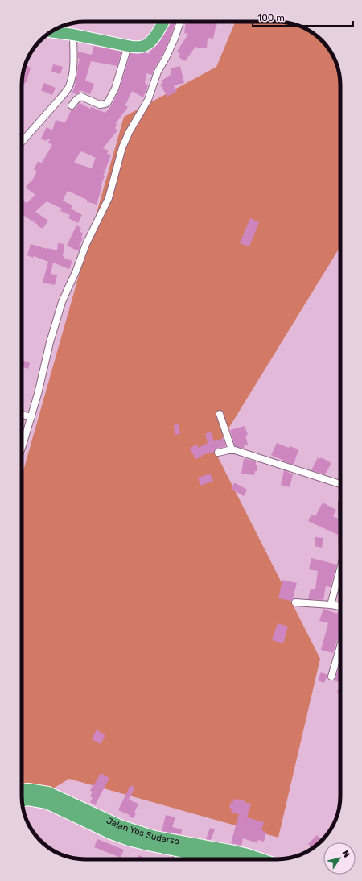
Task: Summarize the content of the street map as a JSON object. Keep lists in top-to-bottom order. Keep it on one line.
{"streets":{"highway":["Jalan Yos Sudarso"]},"scale_bar":"100 m","north":"top right"}
